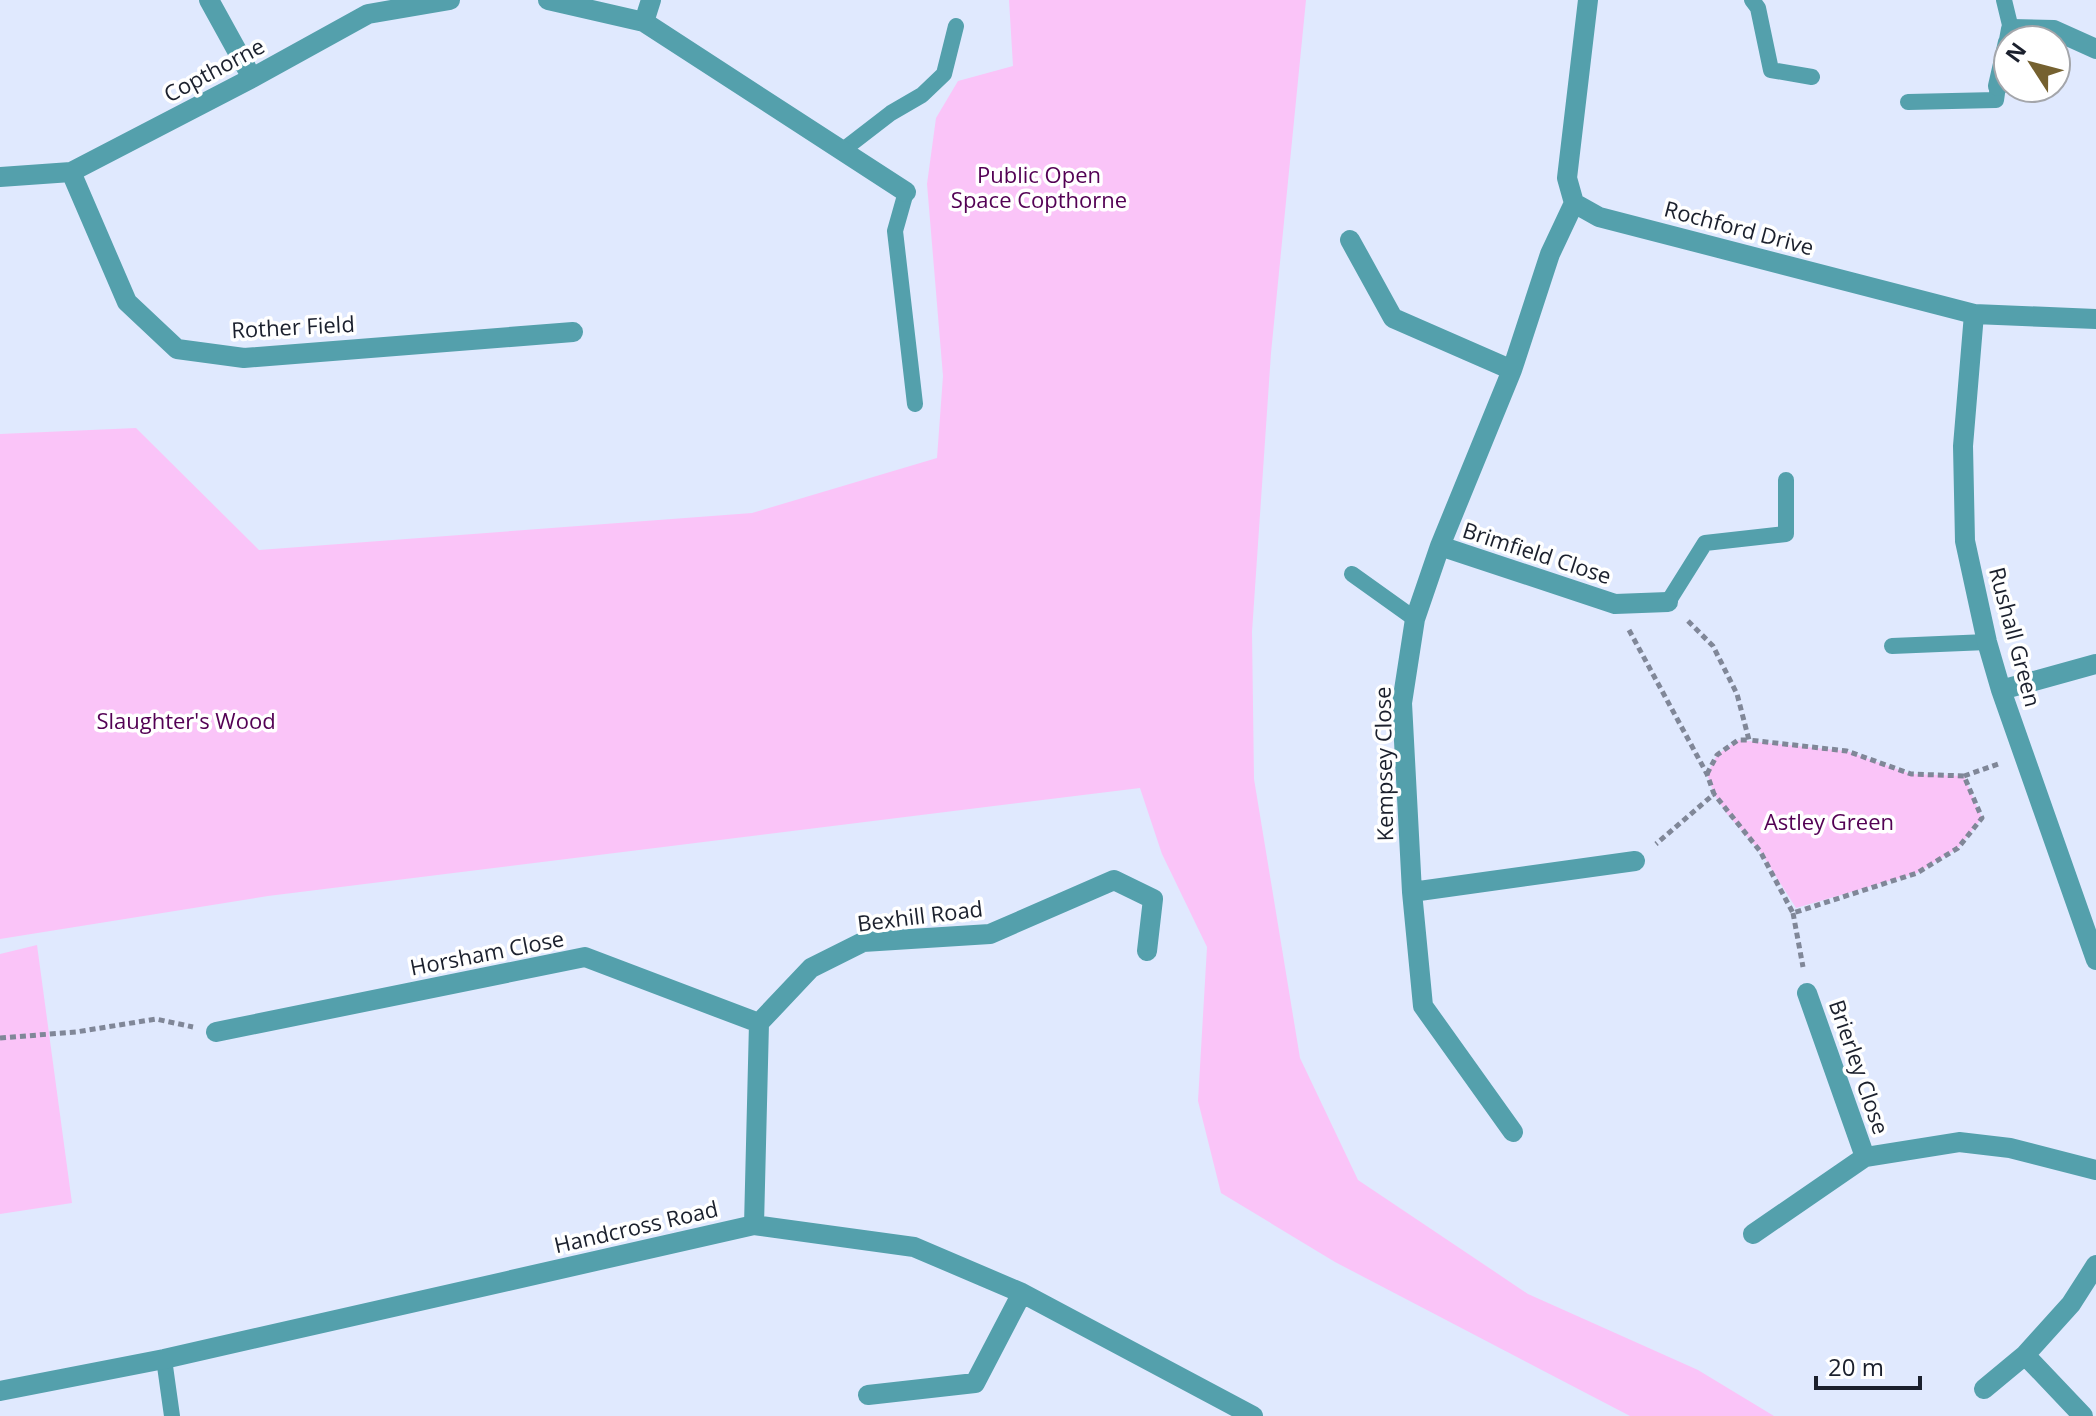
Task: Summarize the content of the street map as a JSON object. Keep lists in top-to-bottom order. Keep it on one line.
{"streets":{"street":["Copthorne","Rochford Drive","Rother Field","Brimfield Close","Rushall Green","Kempsey Close","Bexhill Road","Horsham Close","Brierley Close","Handcross Road"]},"crossings":[["Copthorne","Rother Field"],["Rochford Drive","Rushall Green"],["Rochford Drive","Kempsey Close"],["Brimfield Close","Kempsey Close"],["Bexhill Road","Horsham Close"]],"parks":["Public Open Space Copthorne","Slaughter's Wood","Astley Green"],"scale_bar":"20 m","north":"top left"}
